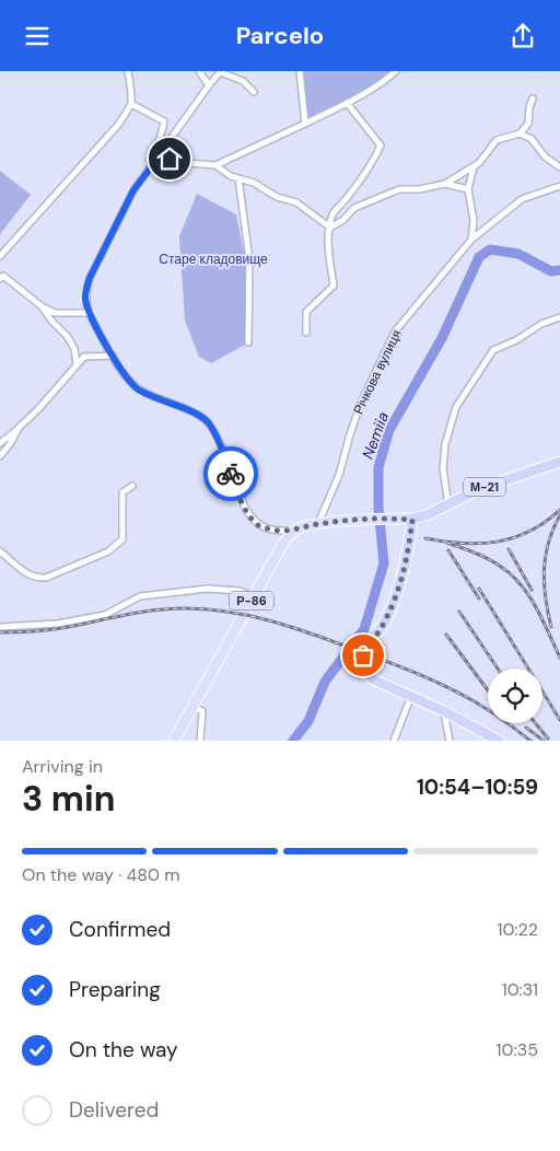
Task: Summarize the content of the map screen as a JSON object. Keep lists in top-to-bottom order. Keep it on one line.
{"streets":{"highway":["М-21"],"main road":["Р-86"],"street":["Річкова вулиця"]},"water":["Nemiia"],"parks":["Старе кладовище"],"page":{"header":"Parcelo","heading":["3 min","Arriving in","10:54–10:59"],"bar":"On the way · 480 m","list":[["Confirmed","10:22"],["Preparing","10:31"],["On the way","10:35"],"Delivered"]}}
